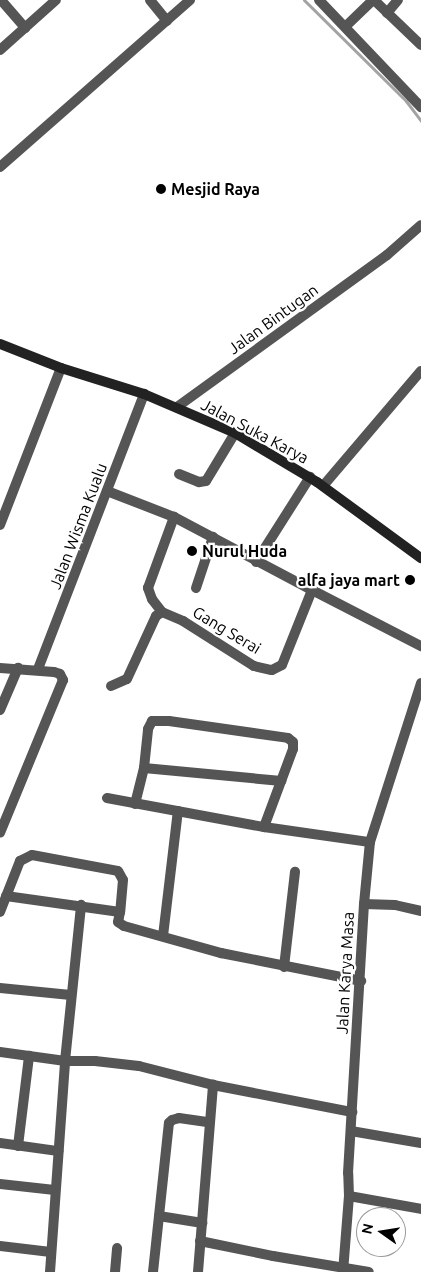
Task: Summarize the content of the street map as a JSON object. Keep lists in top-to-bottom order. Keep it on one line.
{"streets":{"main road":["Jalan Suka Karya"],"street":["Jalan Bintugan","Jalan Wisma Kualu","Gang Serai","Jalan Karya Masa"]},"crossings":[["Jalan Bintugan","Jalan Suka Karya"],["Jalan Suka Karya","Jalan Wisma Kualu"]],"places":["Mesjid Raya","Nurul Huda","alfa jaya mart"],"north":"left"}
